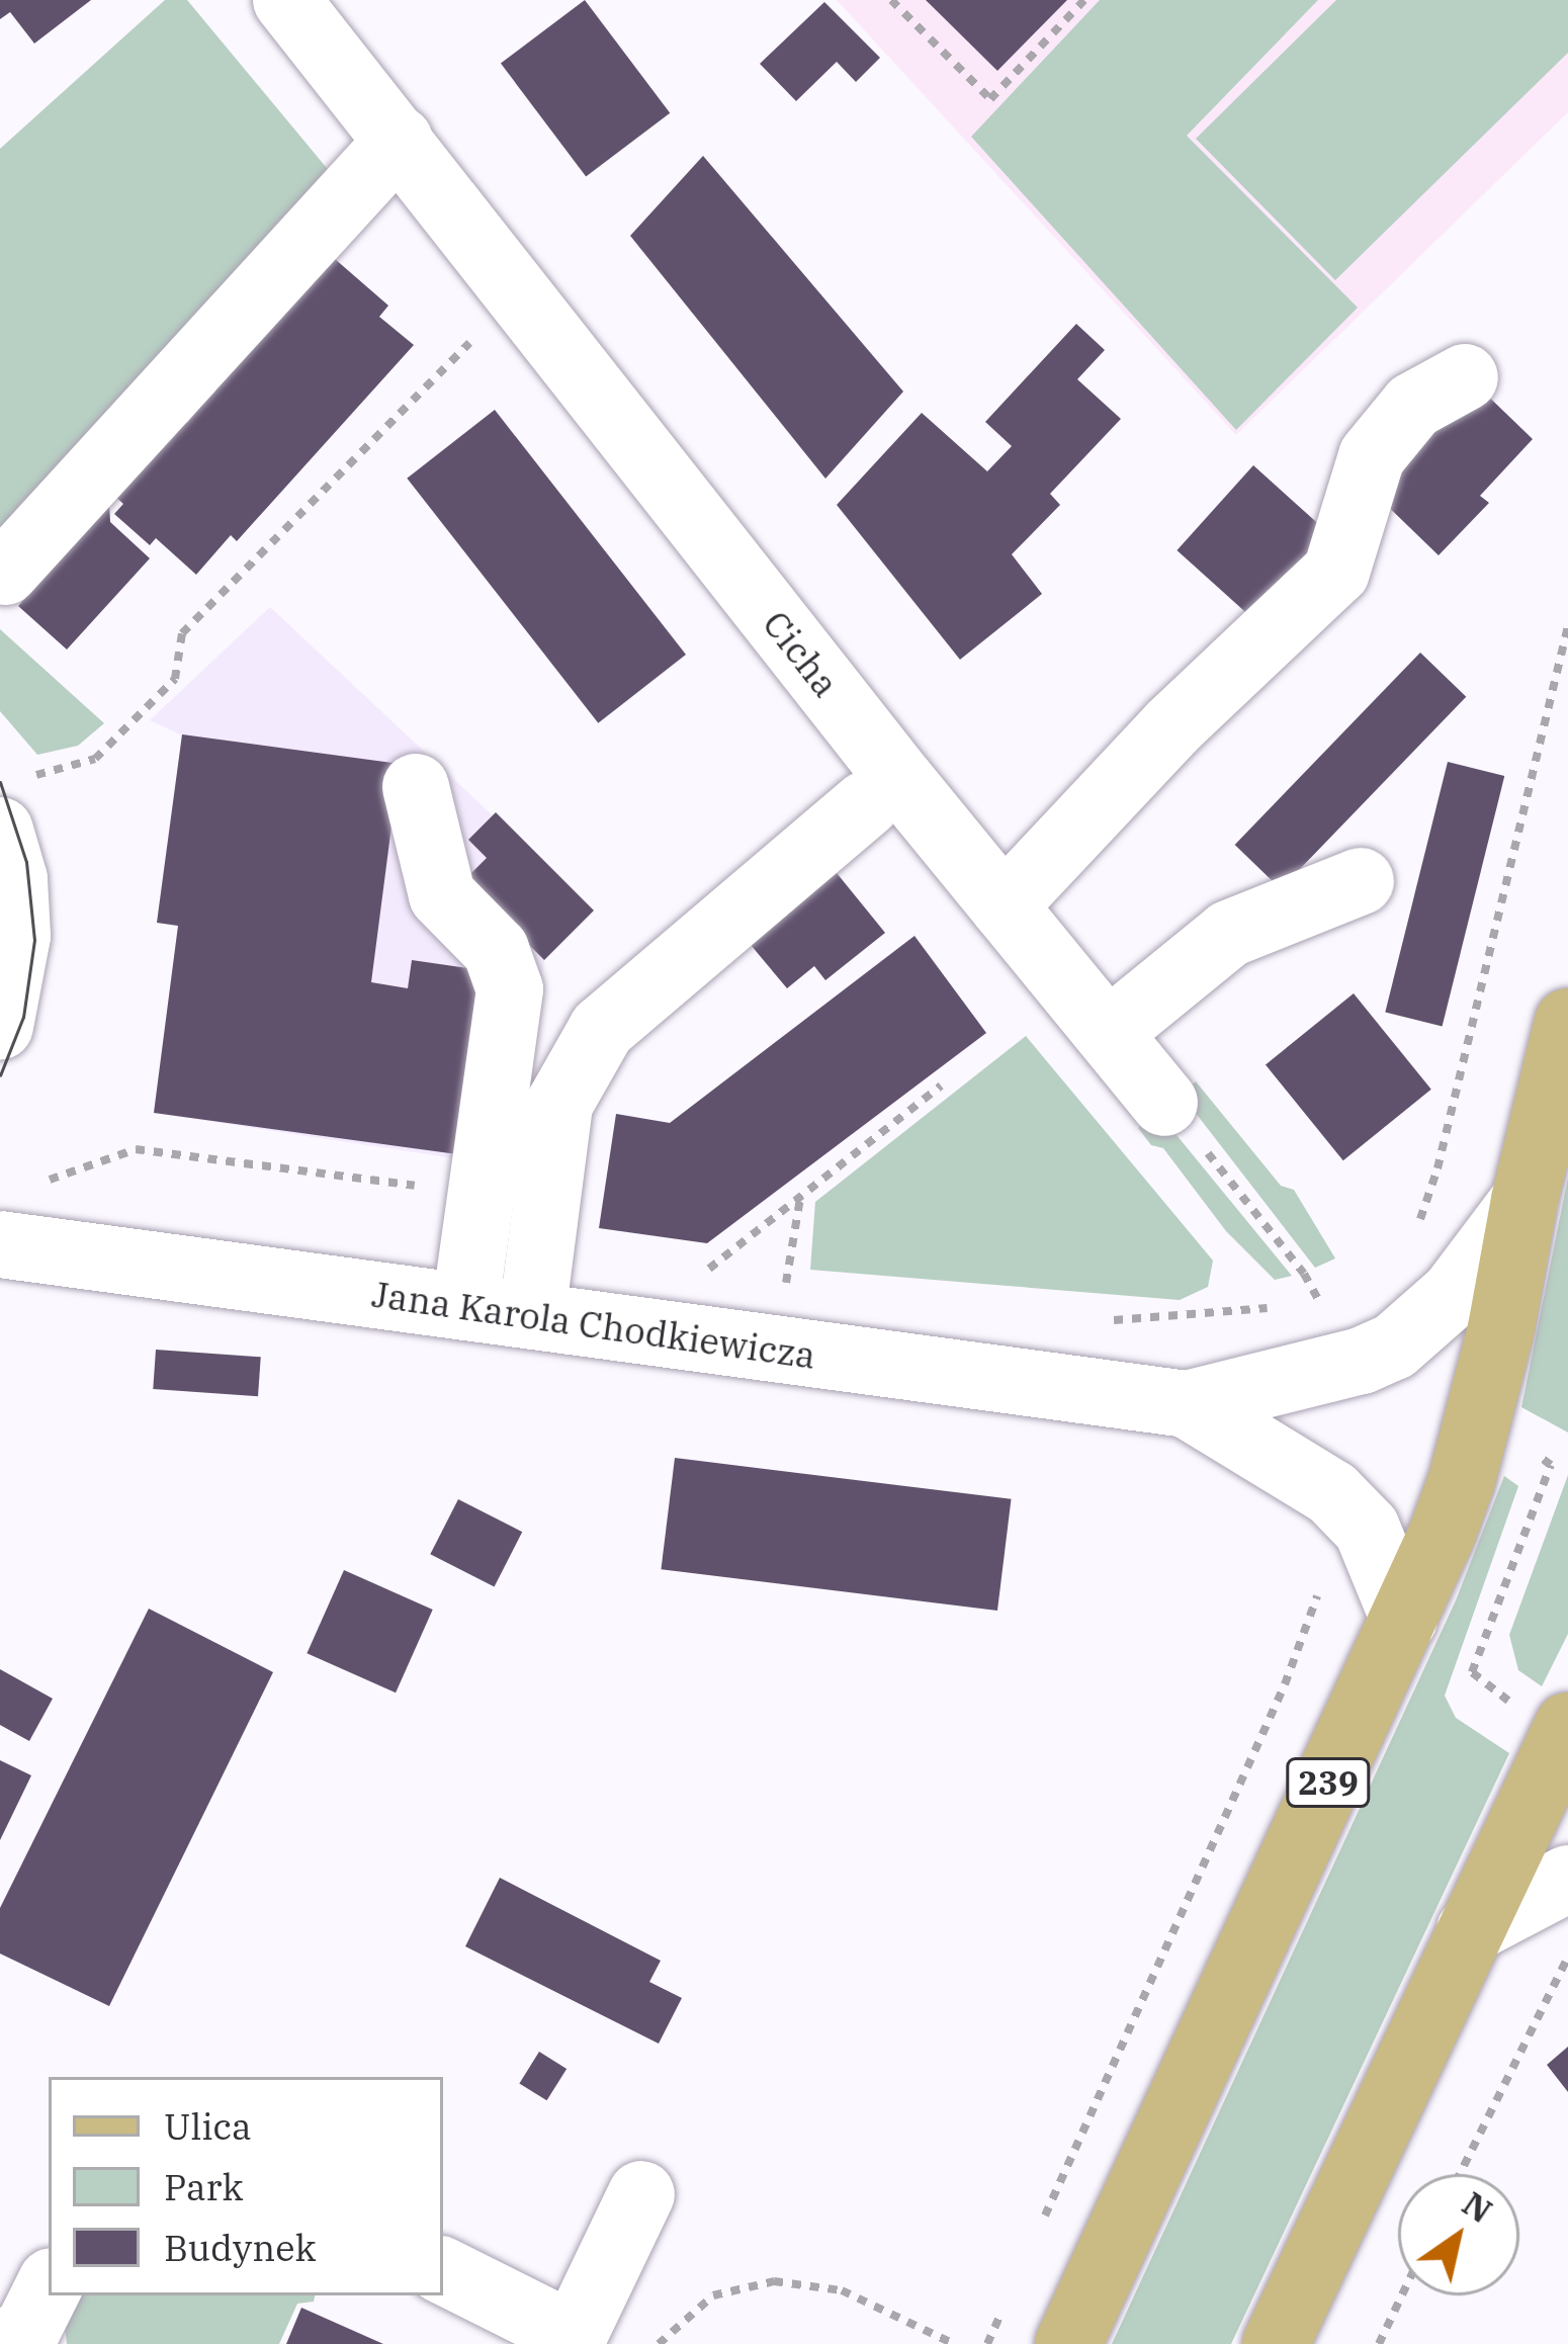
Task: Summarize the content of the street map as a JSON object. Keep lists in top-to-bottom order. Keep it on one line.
{"streets":{"main road":["239"],"street":["Cicha","Jana Karola Chodkiewicza"]},"crossings":[["Jana Karola Chodkiewicza","239"]],"legend":["Ulica","Park","Budynek"],"north":"top right"}
